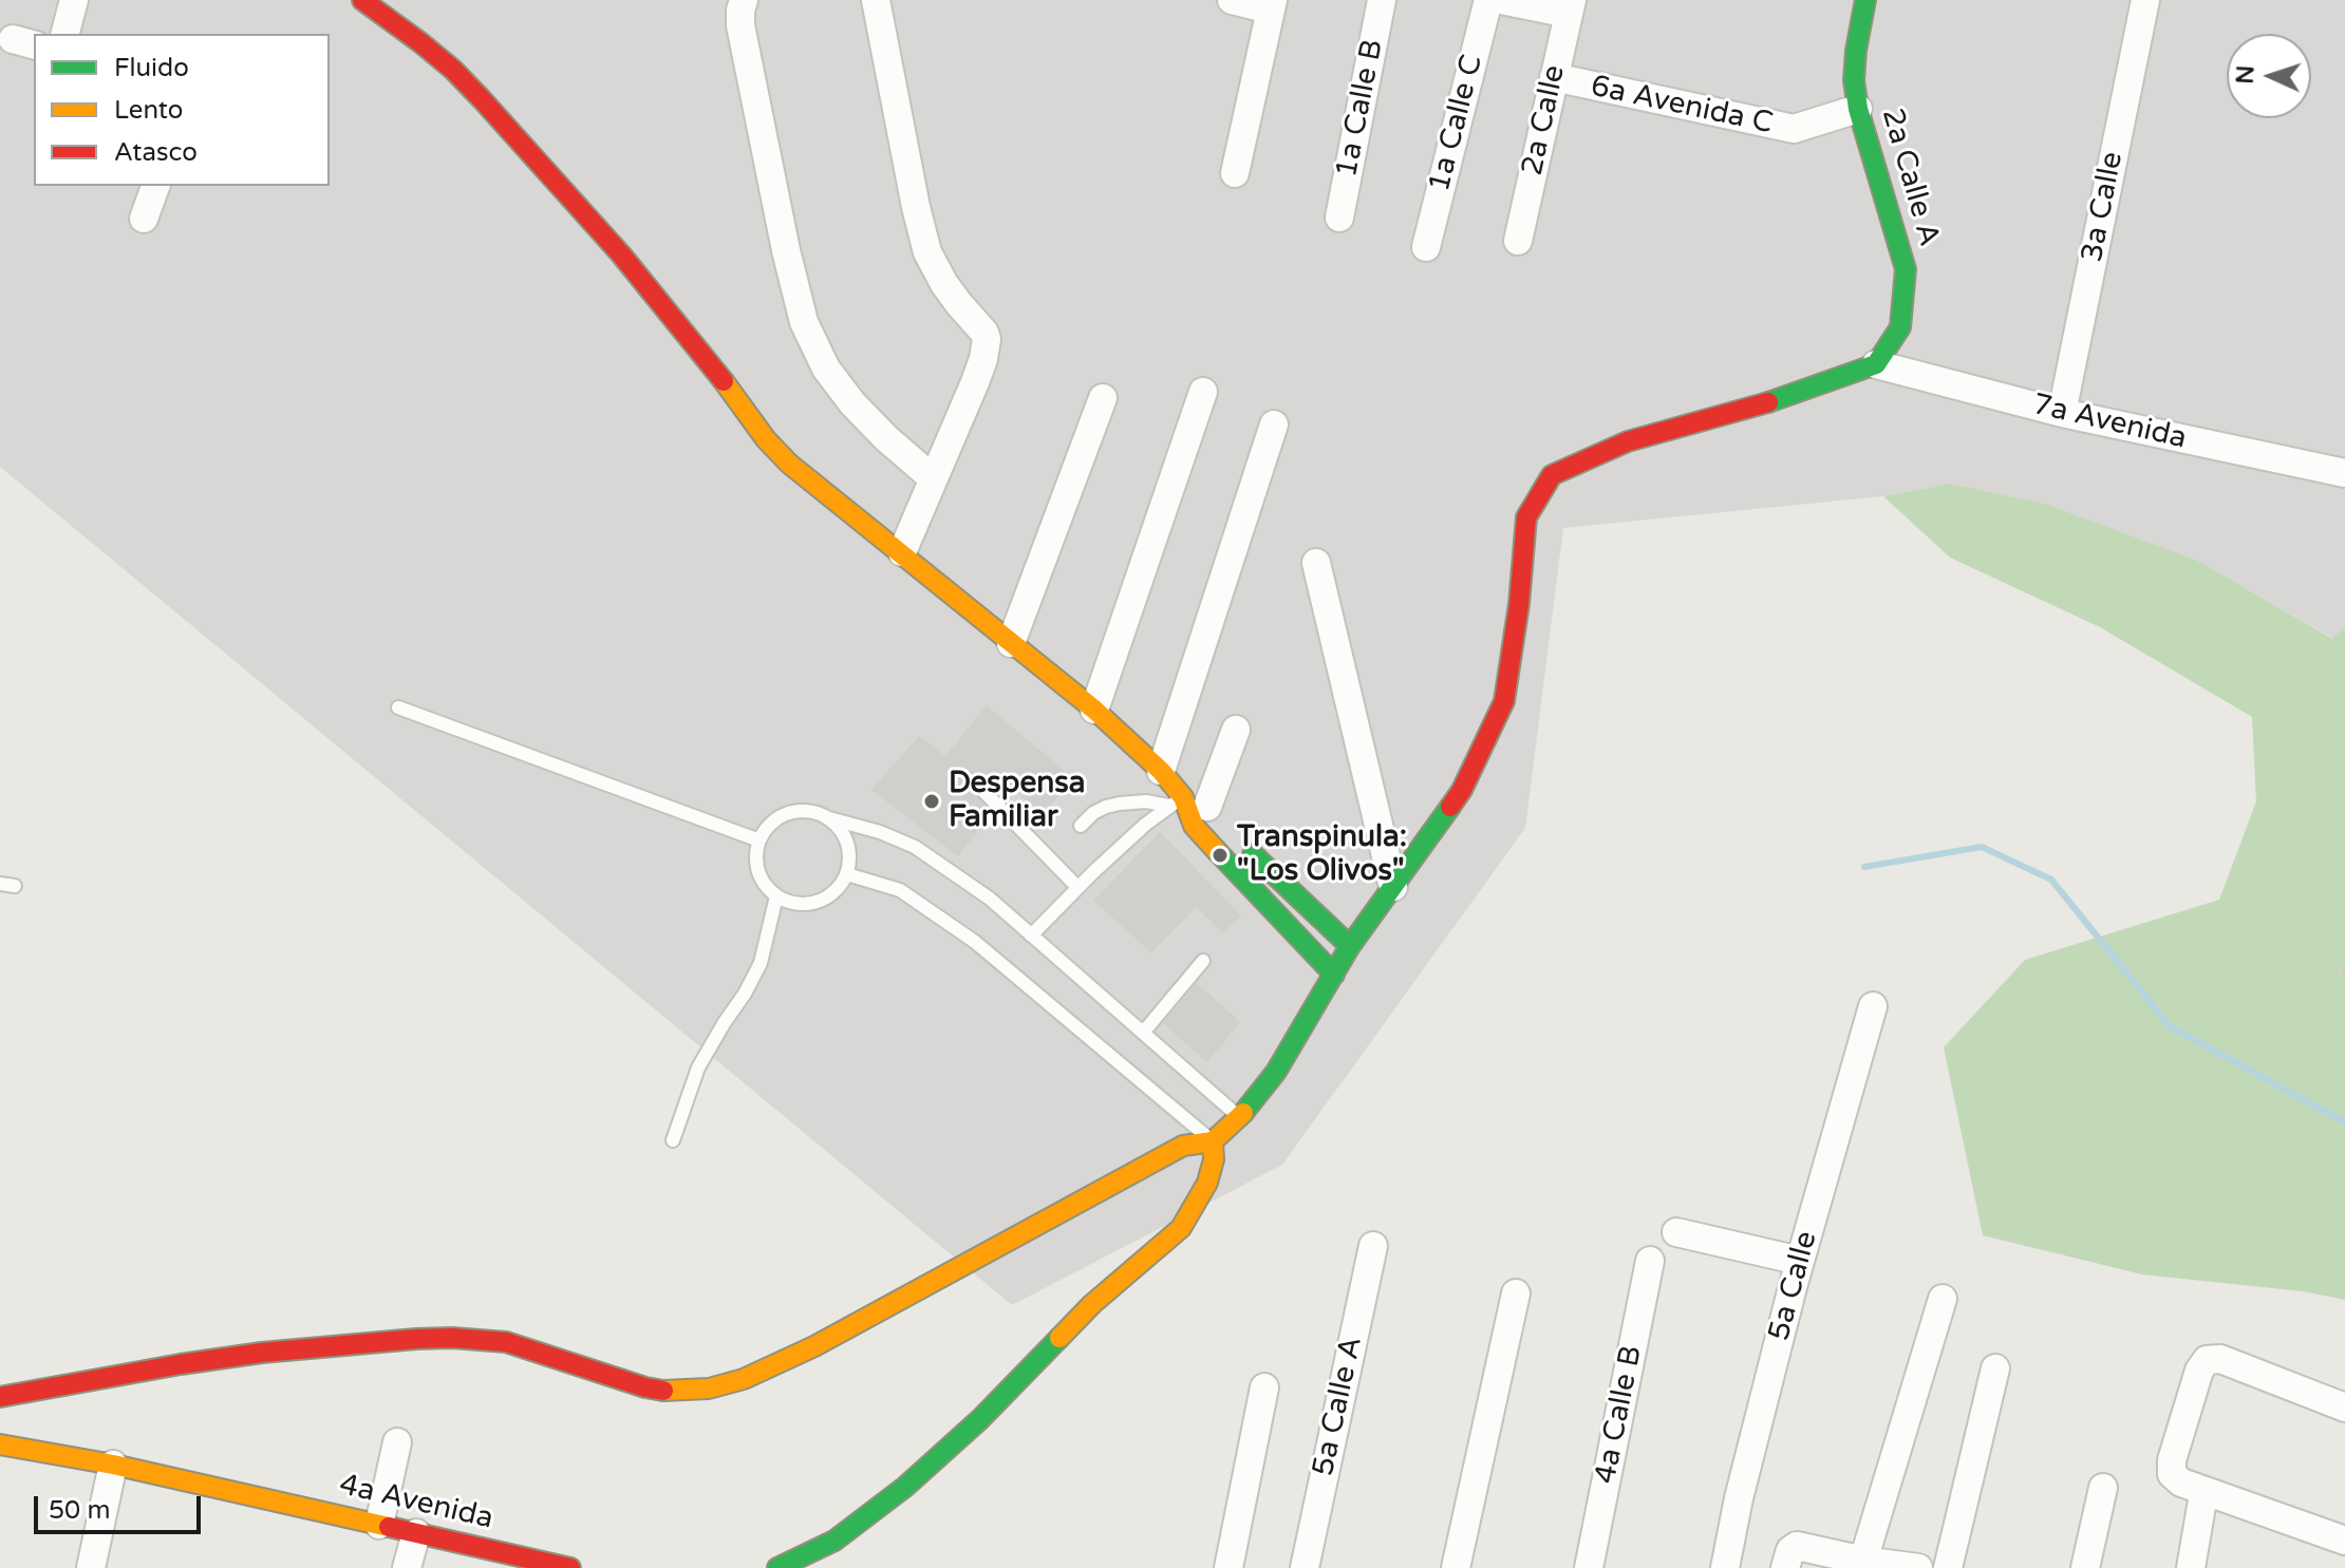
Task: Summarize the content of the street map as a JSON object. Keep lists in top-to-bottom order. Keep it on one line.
{"streets":{"street":["6a Avenida C","1a Calle B","2a Calle","1a Calle C","2a Calle A","3a Calle","7a Avenida","5a Calle","5a Calle A","4a Calle B","4a Avenida"]},"crossings":[["6a Avenida C","2a Calle"],["6a Avenida C","2a Calle A"],["2a Calle A","7a Avenida"],["3a Calle","7a Avenida"]],"places":["Despensa Familiar","Transpinula: \"Los Olivos\""],"legend":["Fluido","Lento","Atasco"],"scale_bar":"50 m","north":"left"}
